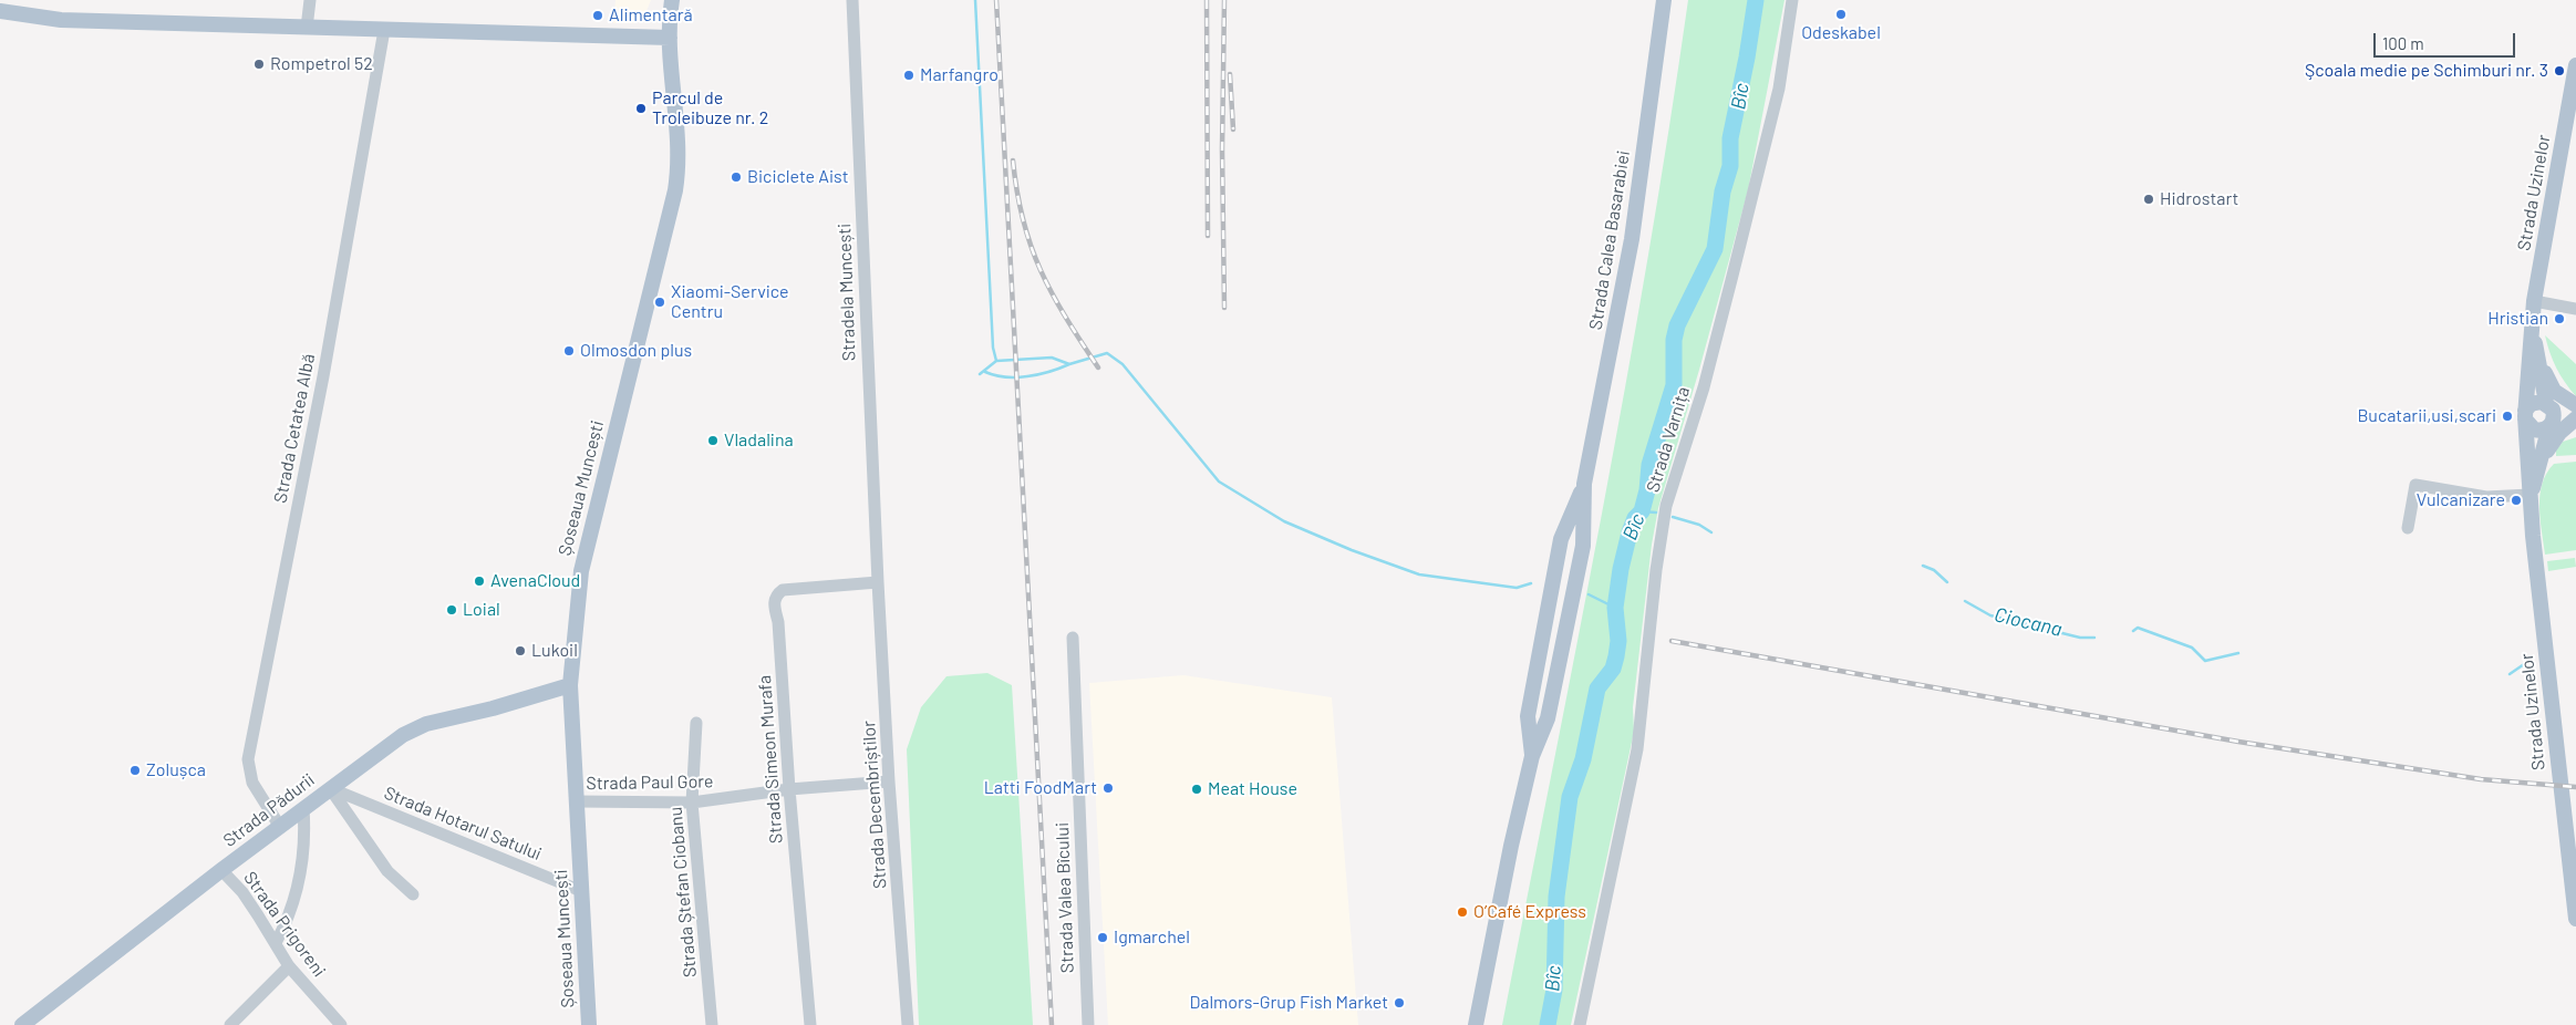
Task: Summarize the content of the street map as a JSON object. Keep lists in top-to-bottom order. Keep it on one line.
{"streets":{"main road":["Strada Uzinelor","Strada Calea Basarabiei","Șoseaua Muncești","Strada Pădurii"],"street":["Stradela Muncești","Strada Cetatea Albă","Strada Varnița","Strada Simeon Murafa","Strada Paul Gore","Strada Decembriștilor","Strada Hotarul Satului","Strada Ștefan Ciobanu","Strada Valea Bîcului","Strada Prigoreni"]},"crossings":[["Stradela Muncești","Strada Simeon Murafa"],["Stradela Muncești","Strada Decembriștilor"],["Strada Cetatea Albă","Strada Pădurii"],["Șoseaua Muncești","Strada Paul Gore"],["Șoseaua Muncești","Strada Pădurii"],["Șoseaua Muncești","Strada Hotarul Satului"],["Strada Simeon Murafa","Strada Paul Gore"],["Strada Simeon Murafa","Strada Decembriștilor"],["Strada Paul Gore","Strada Decembriștilor"],["Strada Paul Gore","Strada Ștefan Ciobanu"],["Strada Pădurii","Strada Hotarul Satului"],["Strada Pădurii","Strada Prigoreni"]],"water":["Bîc","Ciocana"],"places":["Odeskabel","Alimentară","Rompetrol 52","Şcoala medie pe Schimburi nr. 3","Marfangro","Parcul de Troleibuze nr. 2","Biciclete Aist","Hidrostart","Xiaomi-Service Centru","Hristian","Olmosdon plus","Bucatarii,usi,scari","Vladalina","Vulcanizare","AvenaCloud","Loial","Lukoil","Zolușca","Latti FoodMart","Meat House","O’Café Express","Igmarchel","Dalmors-Grup Fish Market"],"scale_bar":"100 m"}
